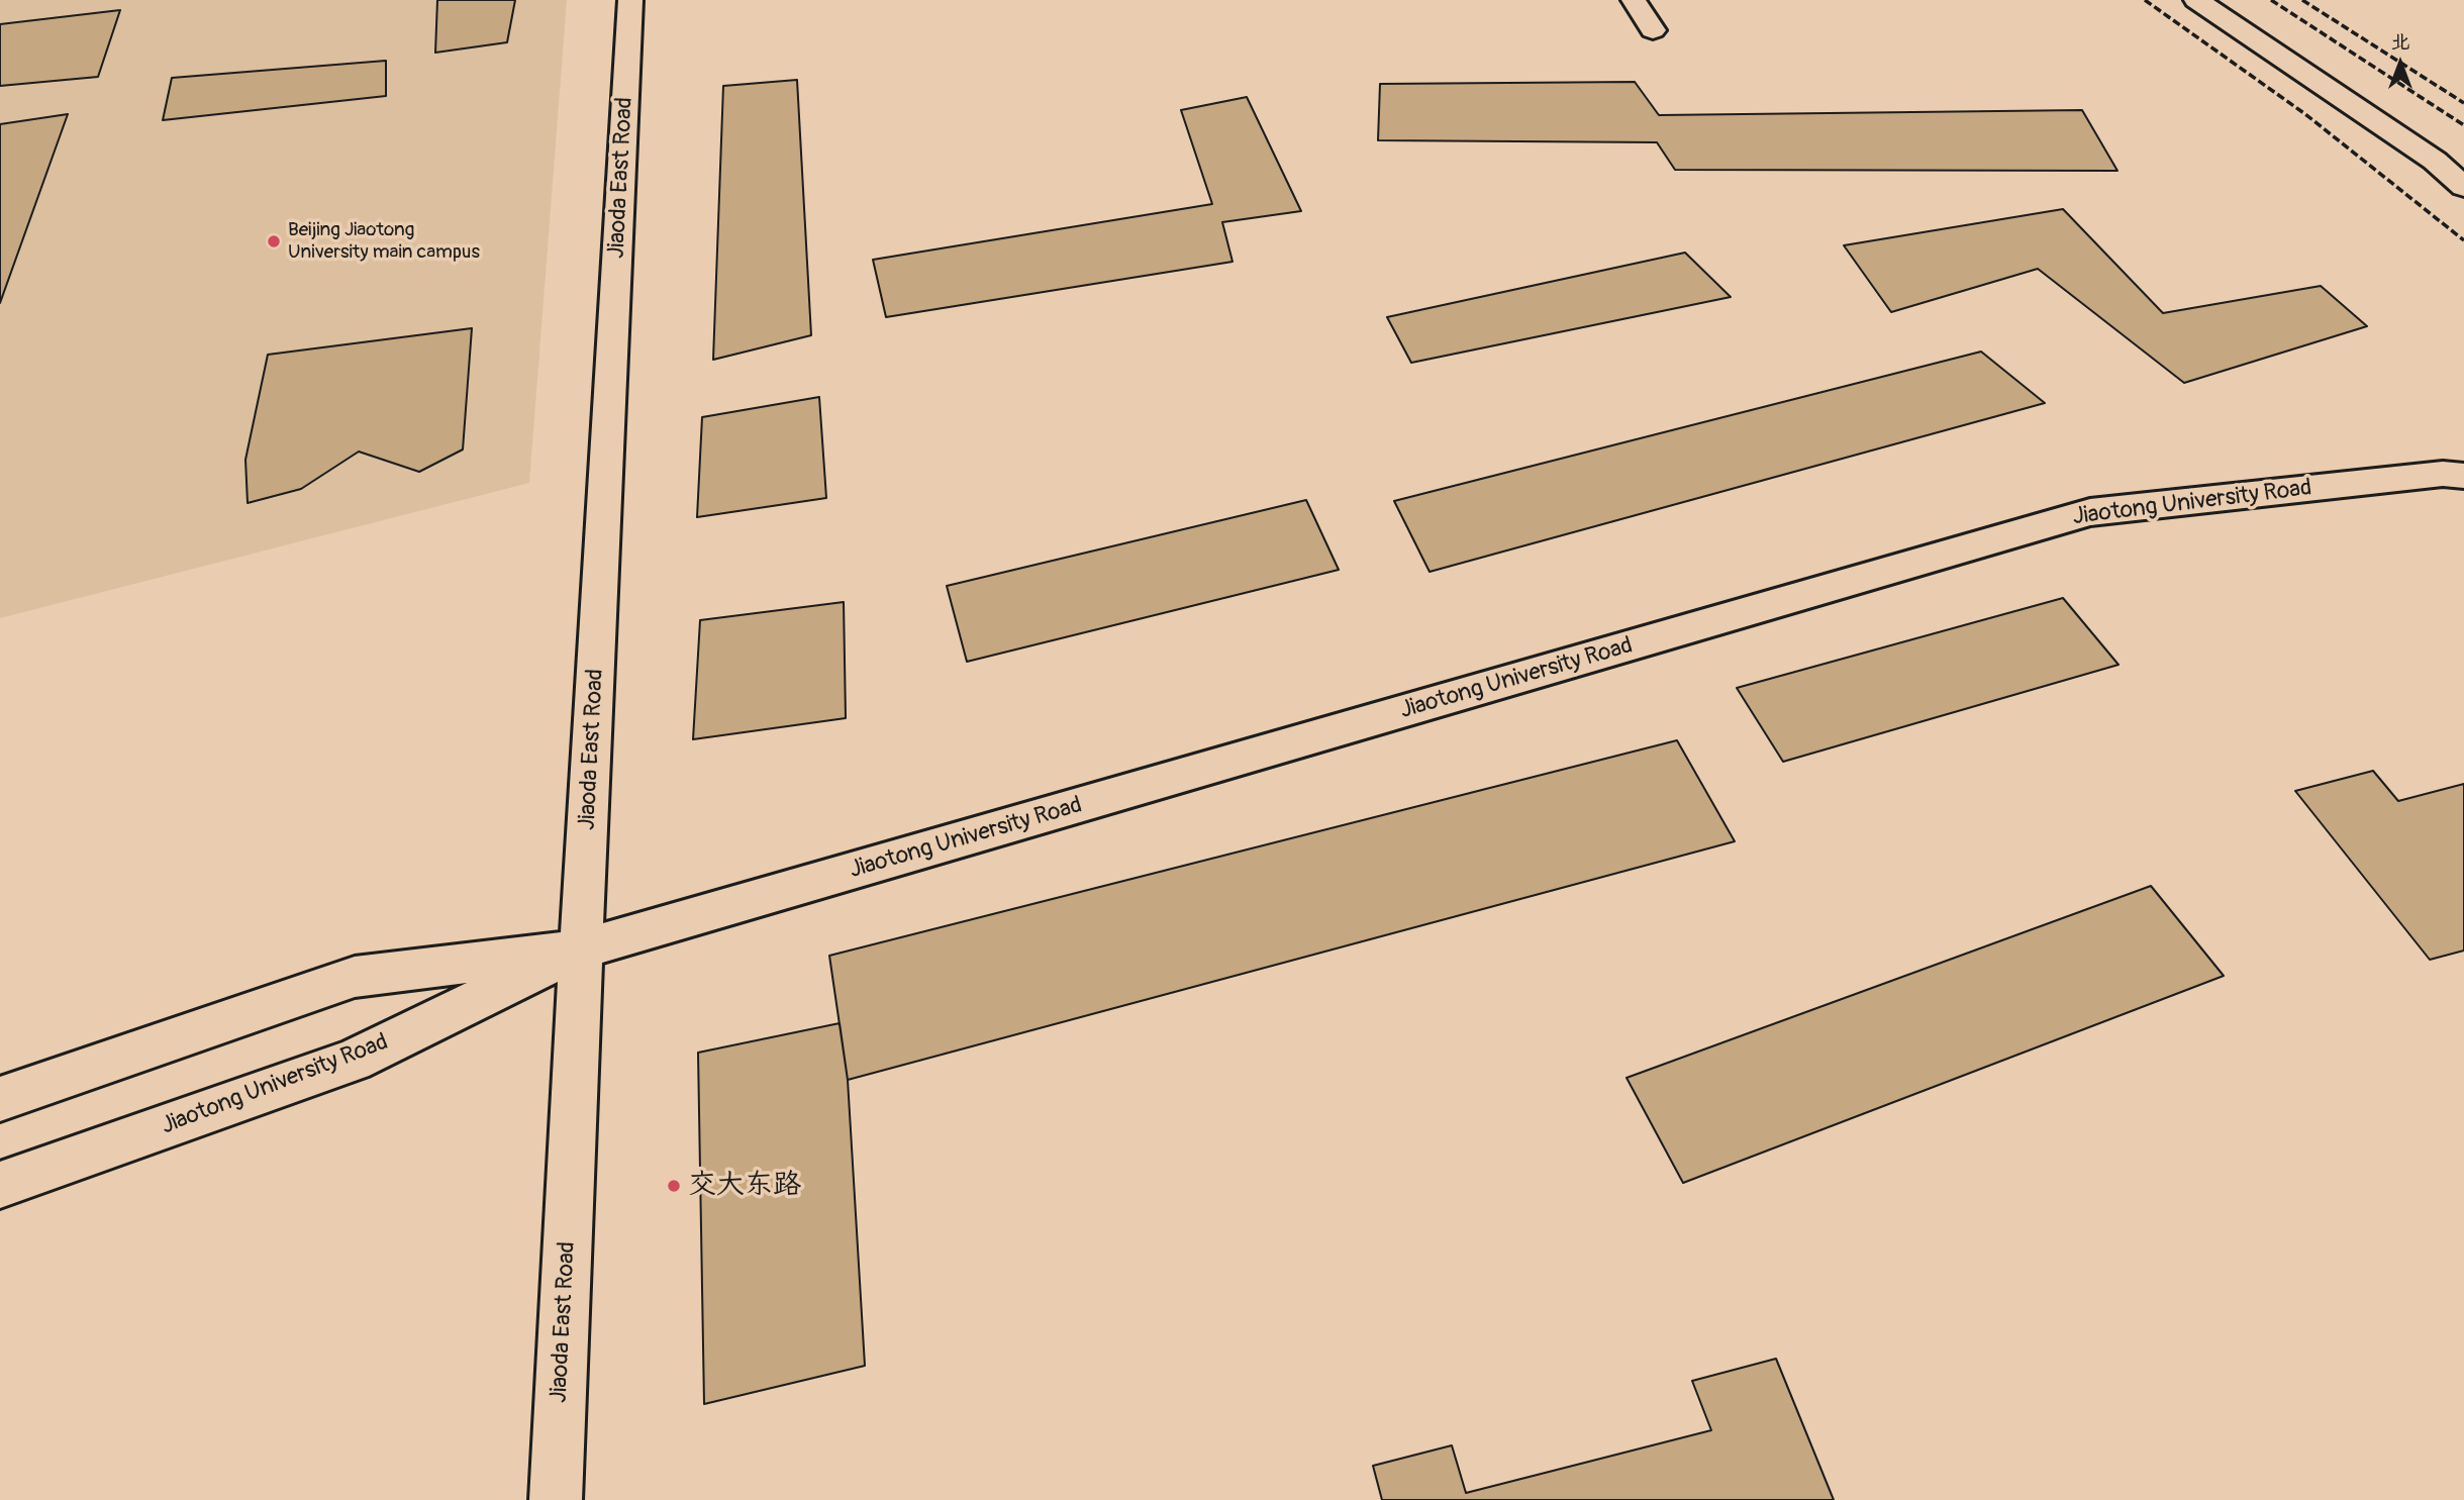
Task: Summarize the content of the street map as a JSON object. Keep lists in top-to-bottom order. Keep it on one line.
{"streets":{"street":["Jiaoda East Road","Jiaotong University Road"]},"crossings":[["Jiaoda East Road","Jiaotong University Road"]],"places":["Beijing Jiaotong University main campus","交大东路"],"north":"top"}
